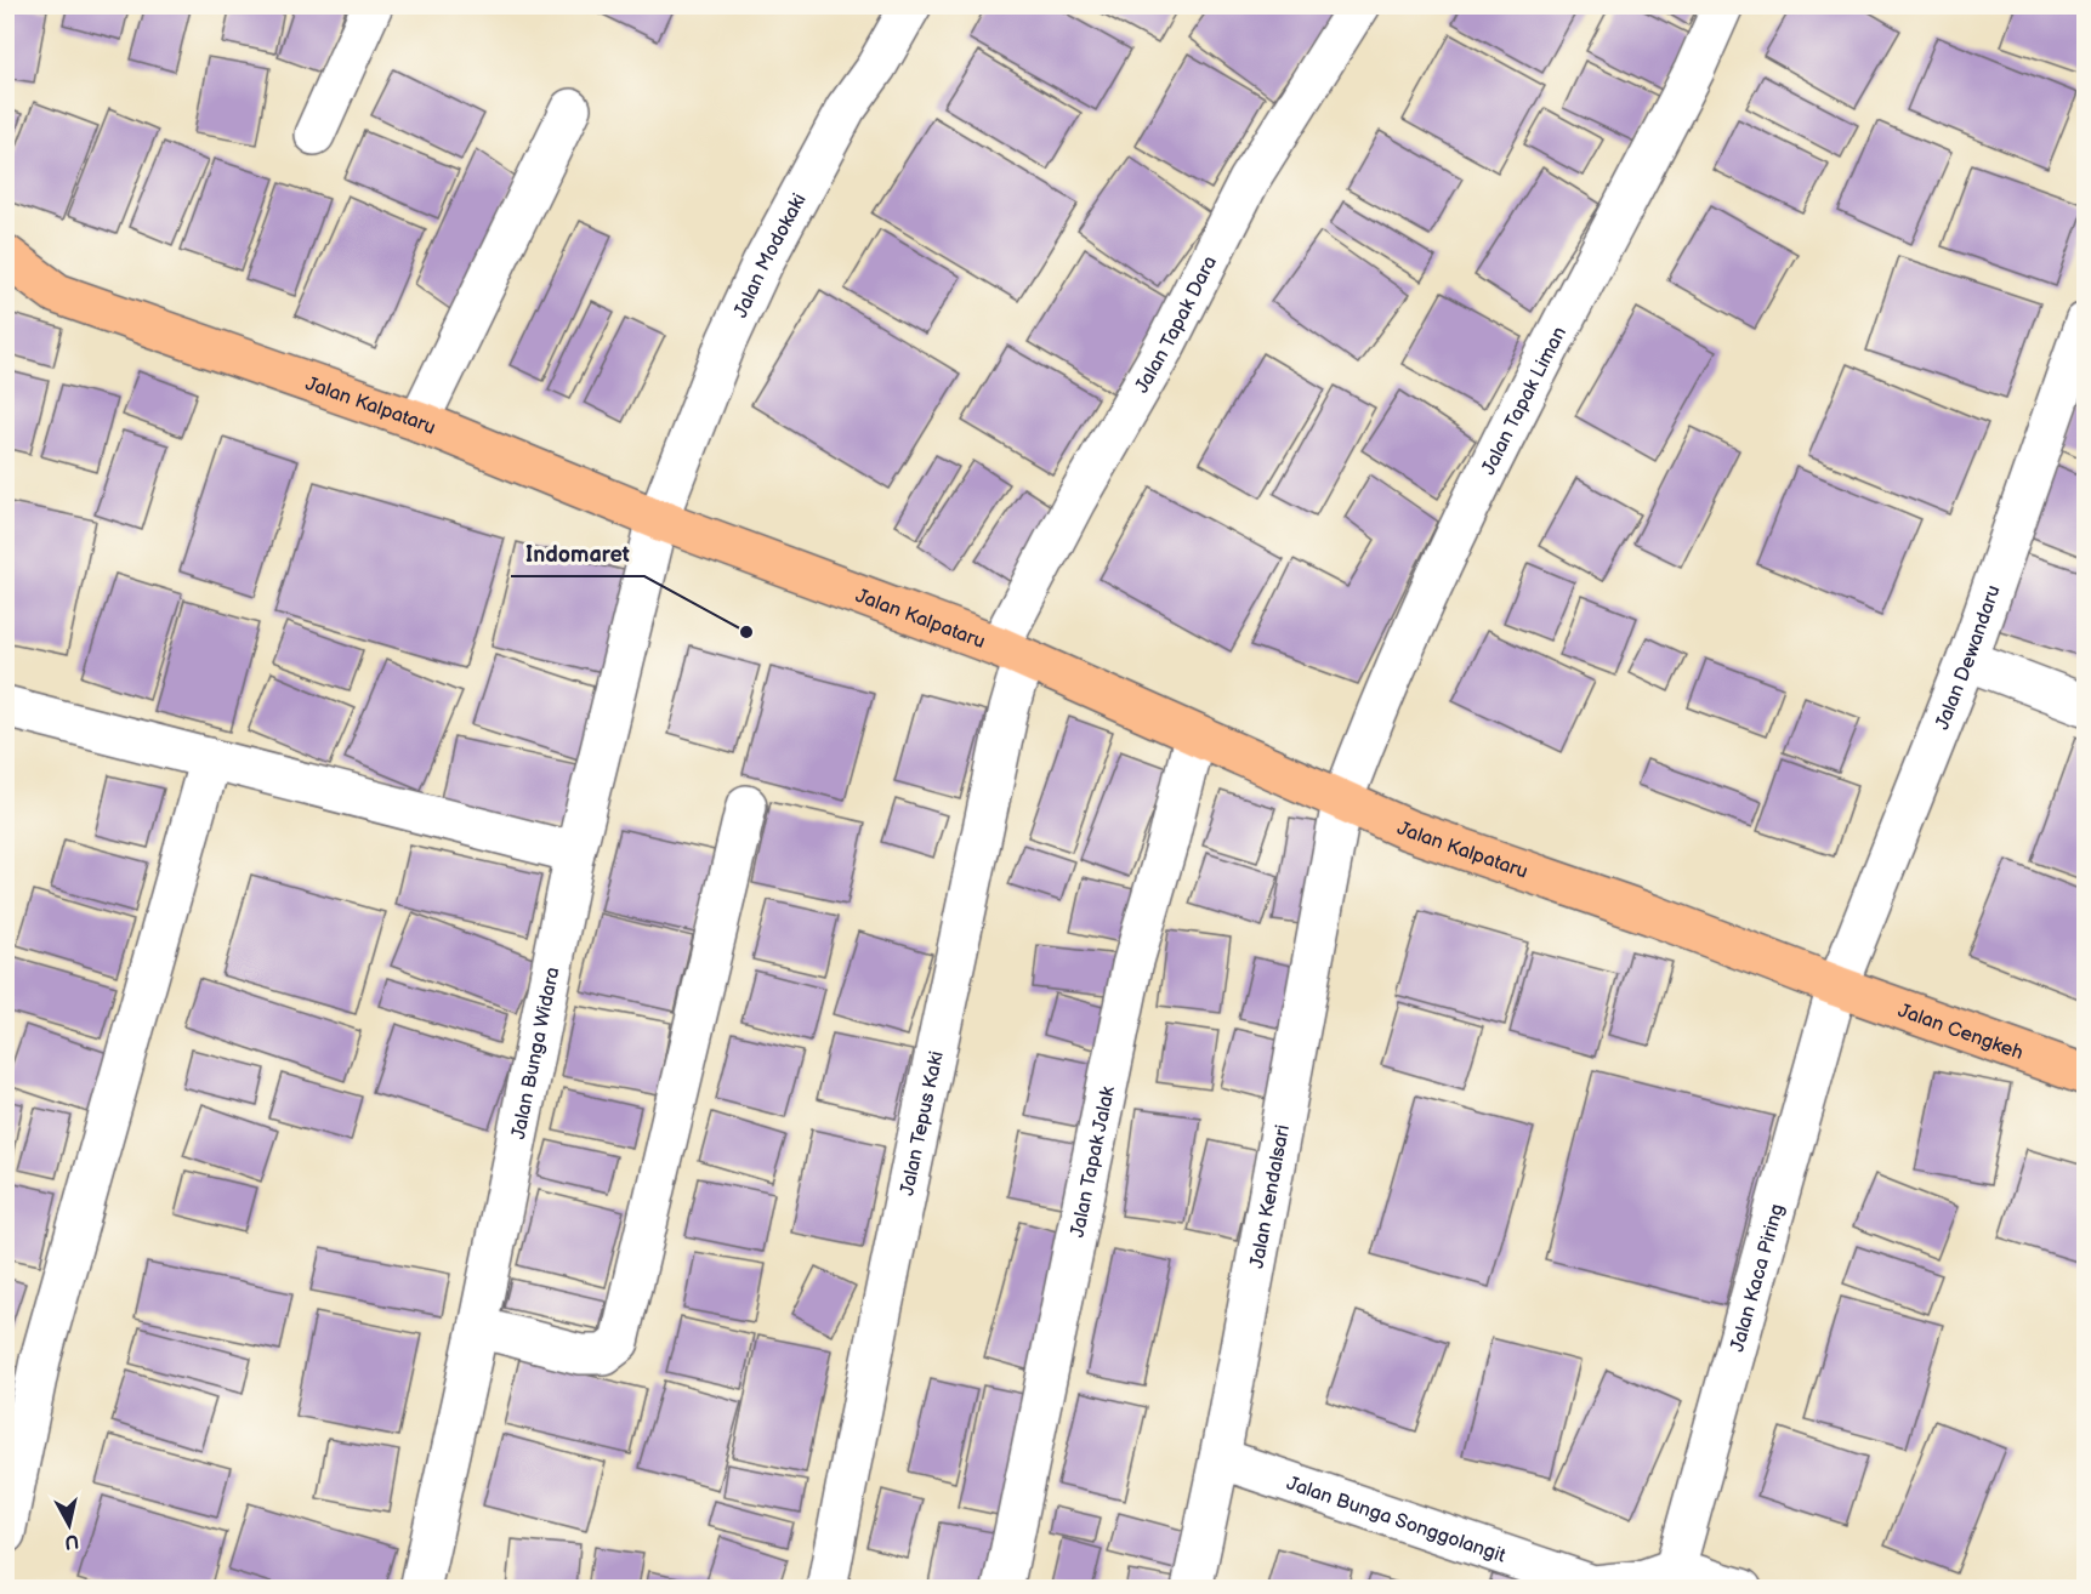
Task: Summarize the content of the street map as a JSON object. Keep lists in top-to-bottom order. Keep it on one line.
{"streets":{"main road":["Jalan Kalpataru","Jalan Cengkeh"],"street":["Jalan Modokaki","Jalan Tapak Dara","Jalan Tapak Liman","Jalan Dewandaru","Jalan Bunga Widara","Jalan Tepus Kaki","Jalan Tapak Jalak","Jalan Kendalsari","Jalan Kaca Piring","Jalan Bunga Songgolangit"]},"crossings":[["Jalan Modokaki","Jalan Kalpataru"],["Jalan Modokaki","Jalan Bunga Widara"],["Jalan Tapak Dara","Jalan Kalpataru"],["Jalan Tapak Dara","Jalan Tepus Kaki"],["Jalan Tapak Liman","Jalan Kalpataru"],["Jalan Tapak Liman","Jalan Kendalsari"],["Jalan Kalpataru","Jalan Dewandaru"],["Jalan Kalpataru","Jalan Cengkeh"],["Jalan Kalpataru","Jalan Bunga Widara"],["Jalan Kalpataru","Jalan Tepus Kaki"],["Jalan Kalpataru","Jalan Tapak Jalak"],["Jalan Kalpataru","Jalan Kendalsari"],["Jalan Kalpataru","Jalan Kaca Piring"],["Jalan Dewandaru","Jalan Cengkeh"],["Jalan Dewandaru","Jalan Kaca Piring"],["Jalan Cengkeh","Jalan Kaca Piring"],["Jalan Kendalsari","Jalan Bunga Songgolangit"],["Jalan Kaca Piring","Jalan Bunga Songgolangit"]],"places":["Indomaret"],"north":"bottom"}
